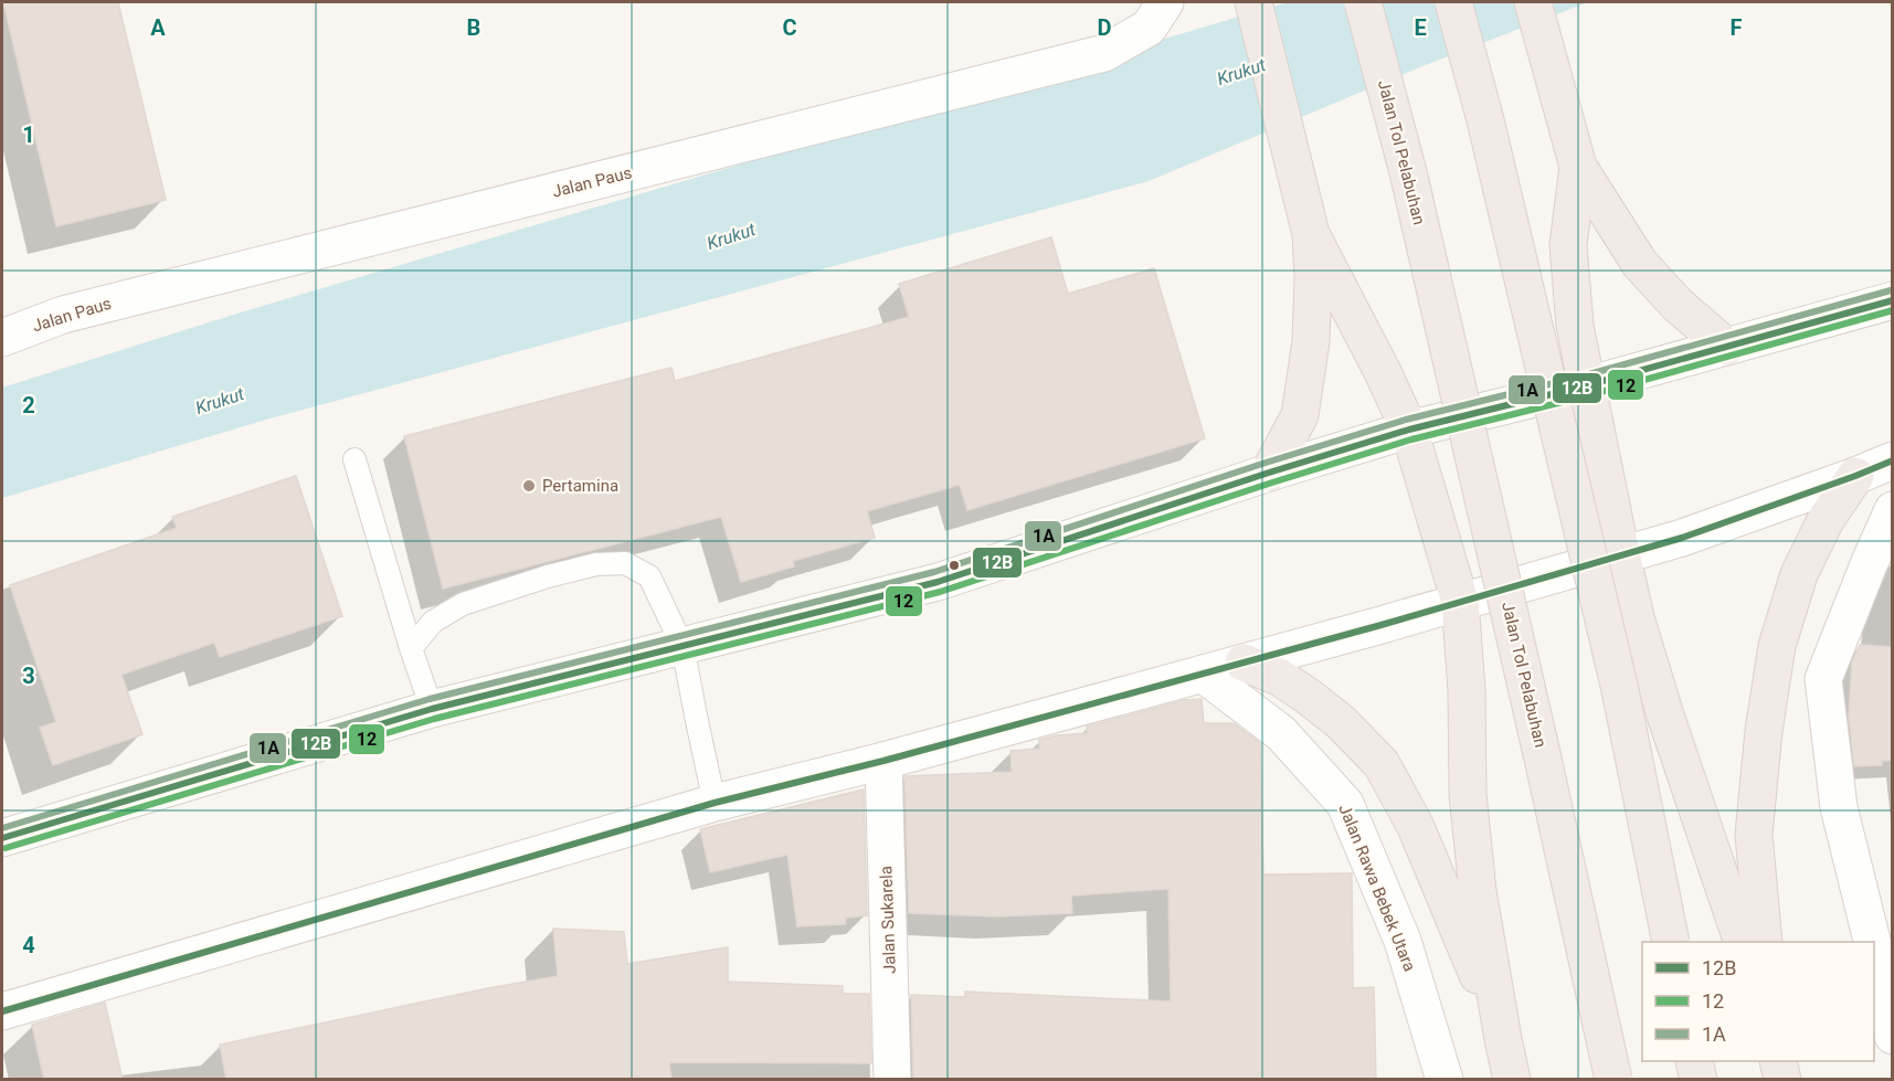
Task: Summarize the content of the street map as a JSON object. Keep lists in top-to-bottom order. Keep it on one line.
{"streets":{"highway":["Jalan Tol Pelabuhan"],"main road":["Jalan Paus","Jalan Rawa Bebek Utara","Jalan Sukarela"]},"water":["Krukut"],"places":["Pertamina"],"lines":["transit line 1A","transit line 12B","transit line 12"],"legend":["12B","12","1A"],"grid":{"columns":["A","B","C","D","E","F"],"rows":["1","2","3","4"]}}
